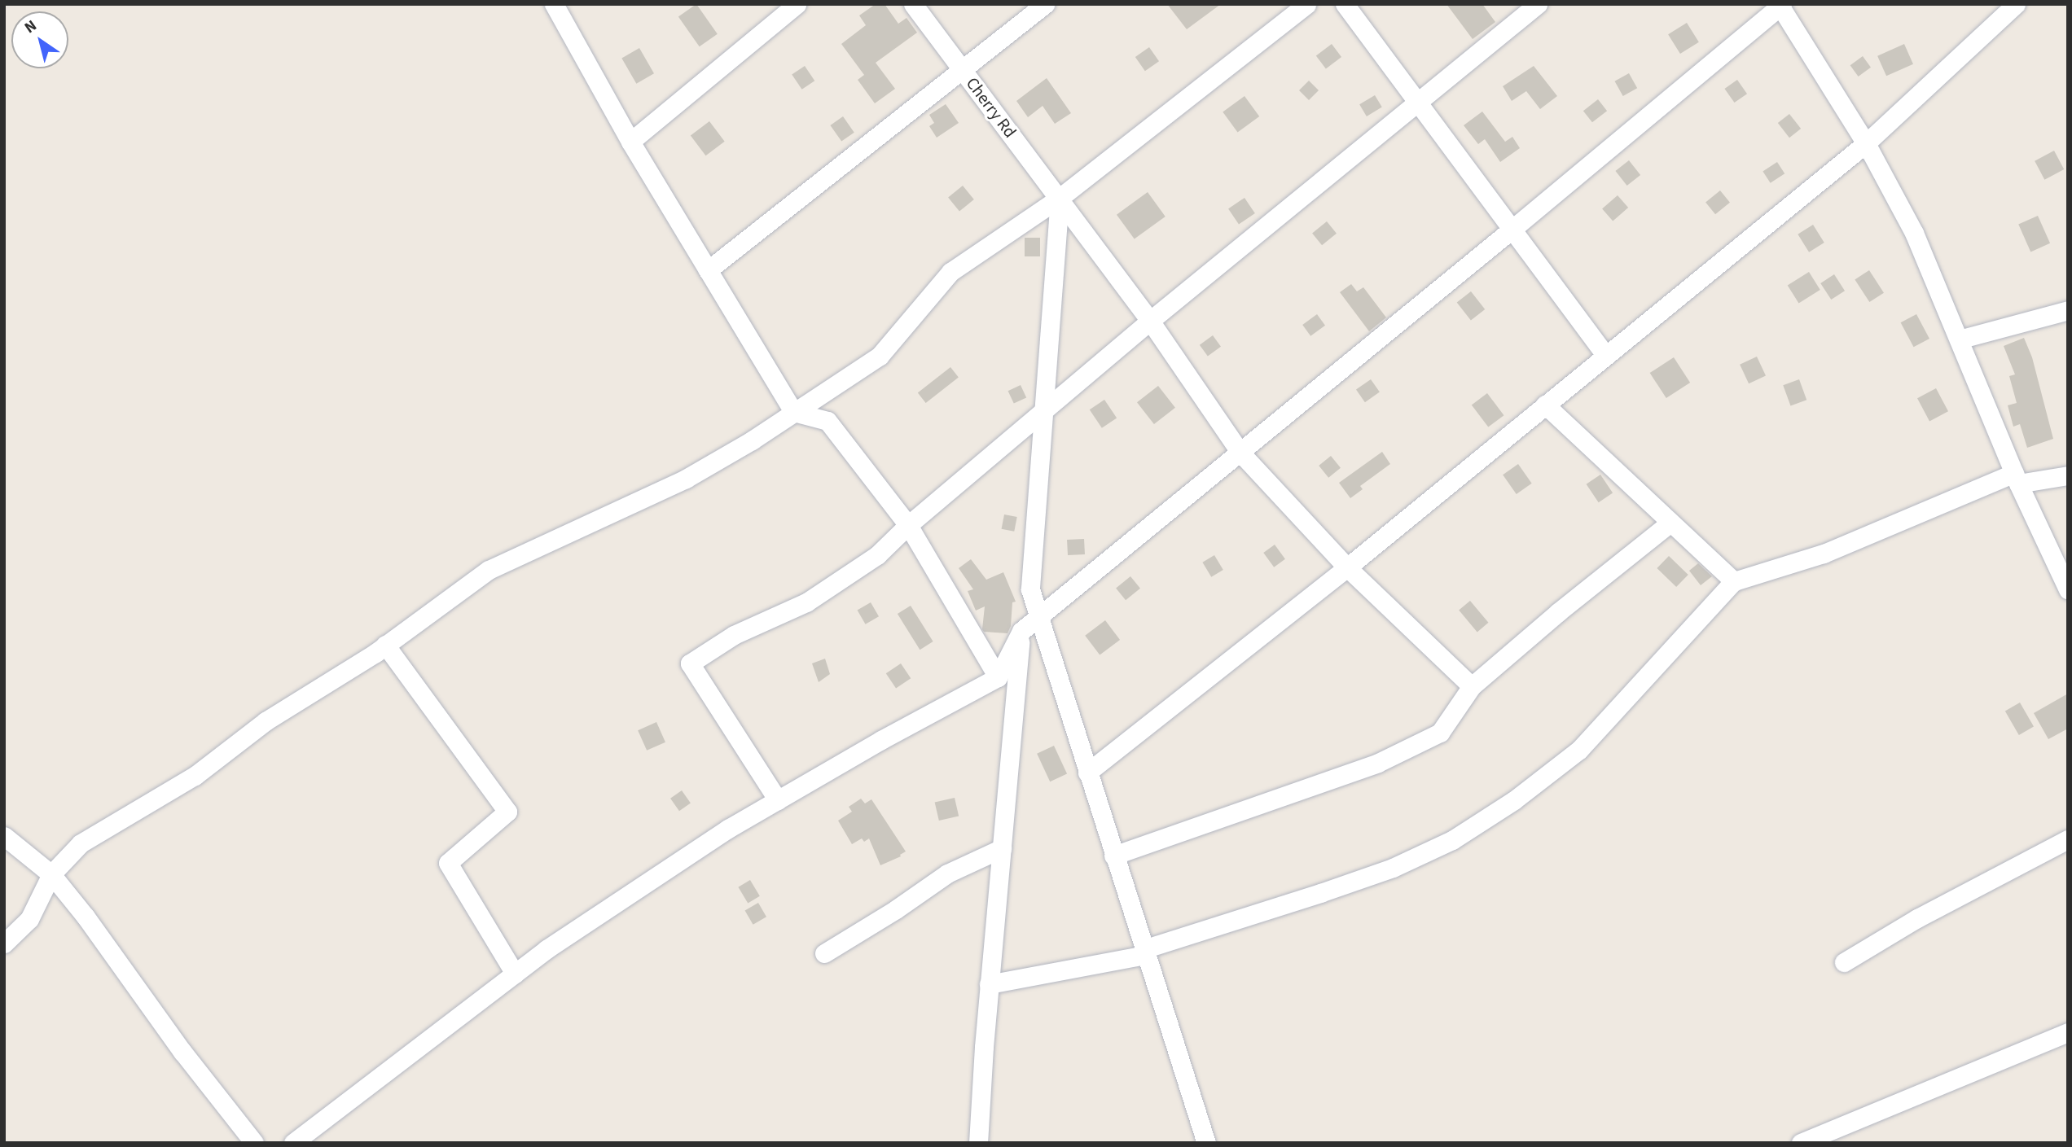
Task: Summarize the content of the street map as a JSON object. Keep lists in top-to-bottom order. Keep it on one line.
{"streets":{"street":["Cherry Rd"]},"north":"top left"}
